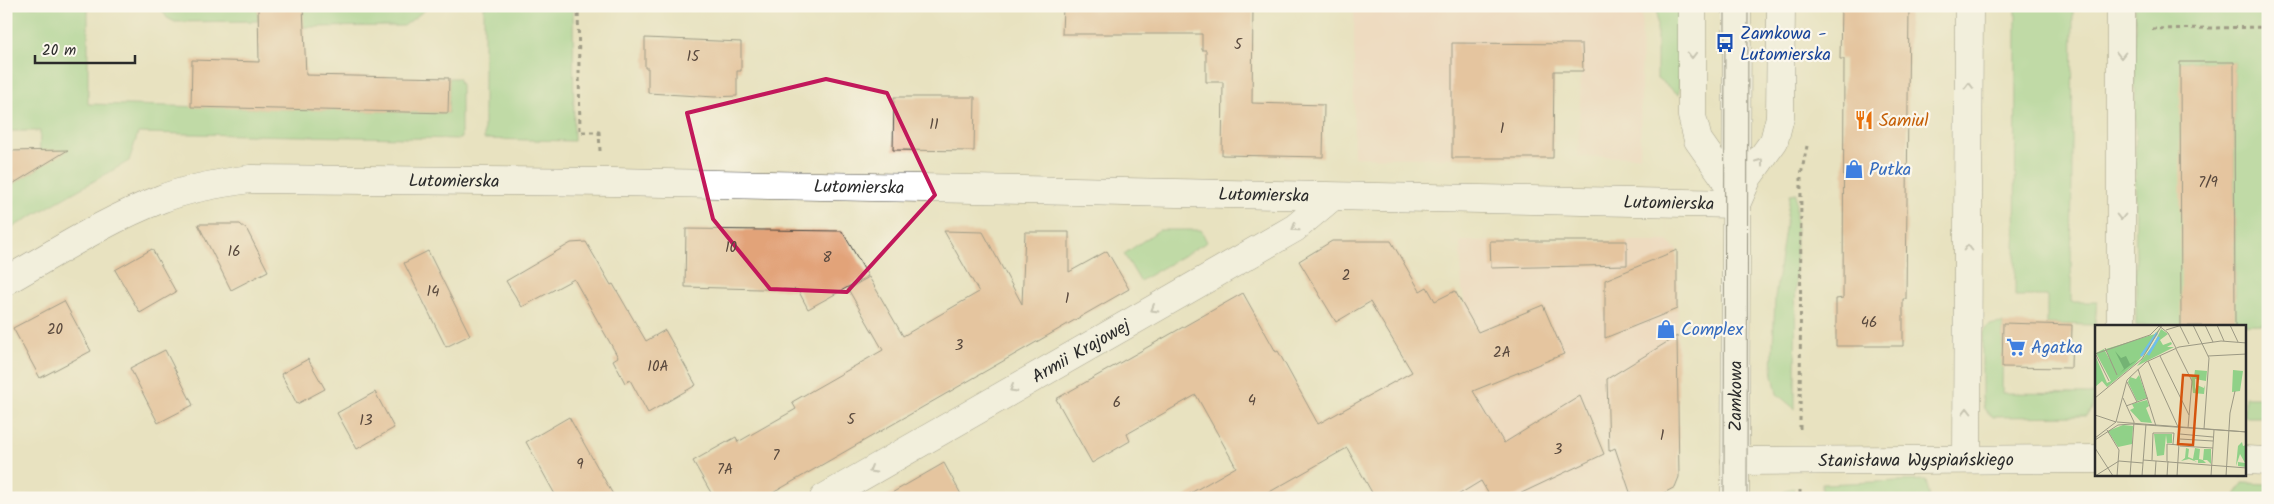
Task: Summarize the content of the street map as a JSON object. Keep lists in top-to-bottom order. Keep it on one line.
{"streets":{"street":["Lutomierska","Armii Krajowej","Zamkowa","Stanisława Wyspiańskiego"]},"crossings":[["Lutomierska","Armii Krajowej"],["Lutomierska","Zamkowa"],["Zamkowa","Stanisława Wyspiańskiego"]],"one_way":["Armii Krajowej"],"places":{"bus stop":["Zamkowa - Lutomierska"],"restaurant":["Samiul"],"shop":["Putka","Complex"],"supermarket":["Agatka"]},"house_numbers":["5","15","11","1","7/9","10","16","8","2","14","1","46","20","3","2A","10A","4","6","5","13","1","3","7","9","7A"],"scale_bar":"20 m"}
